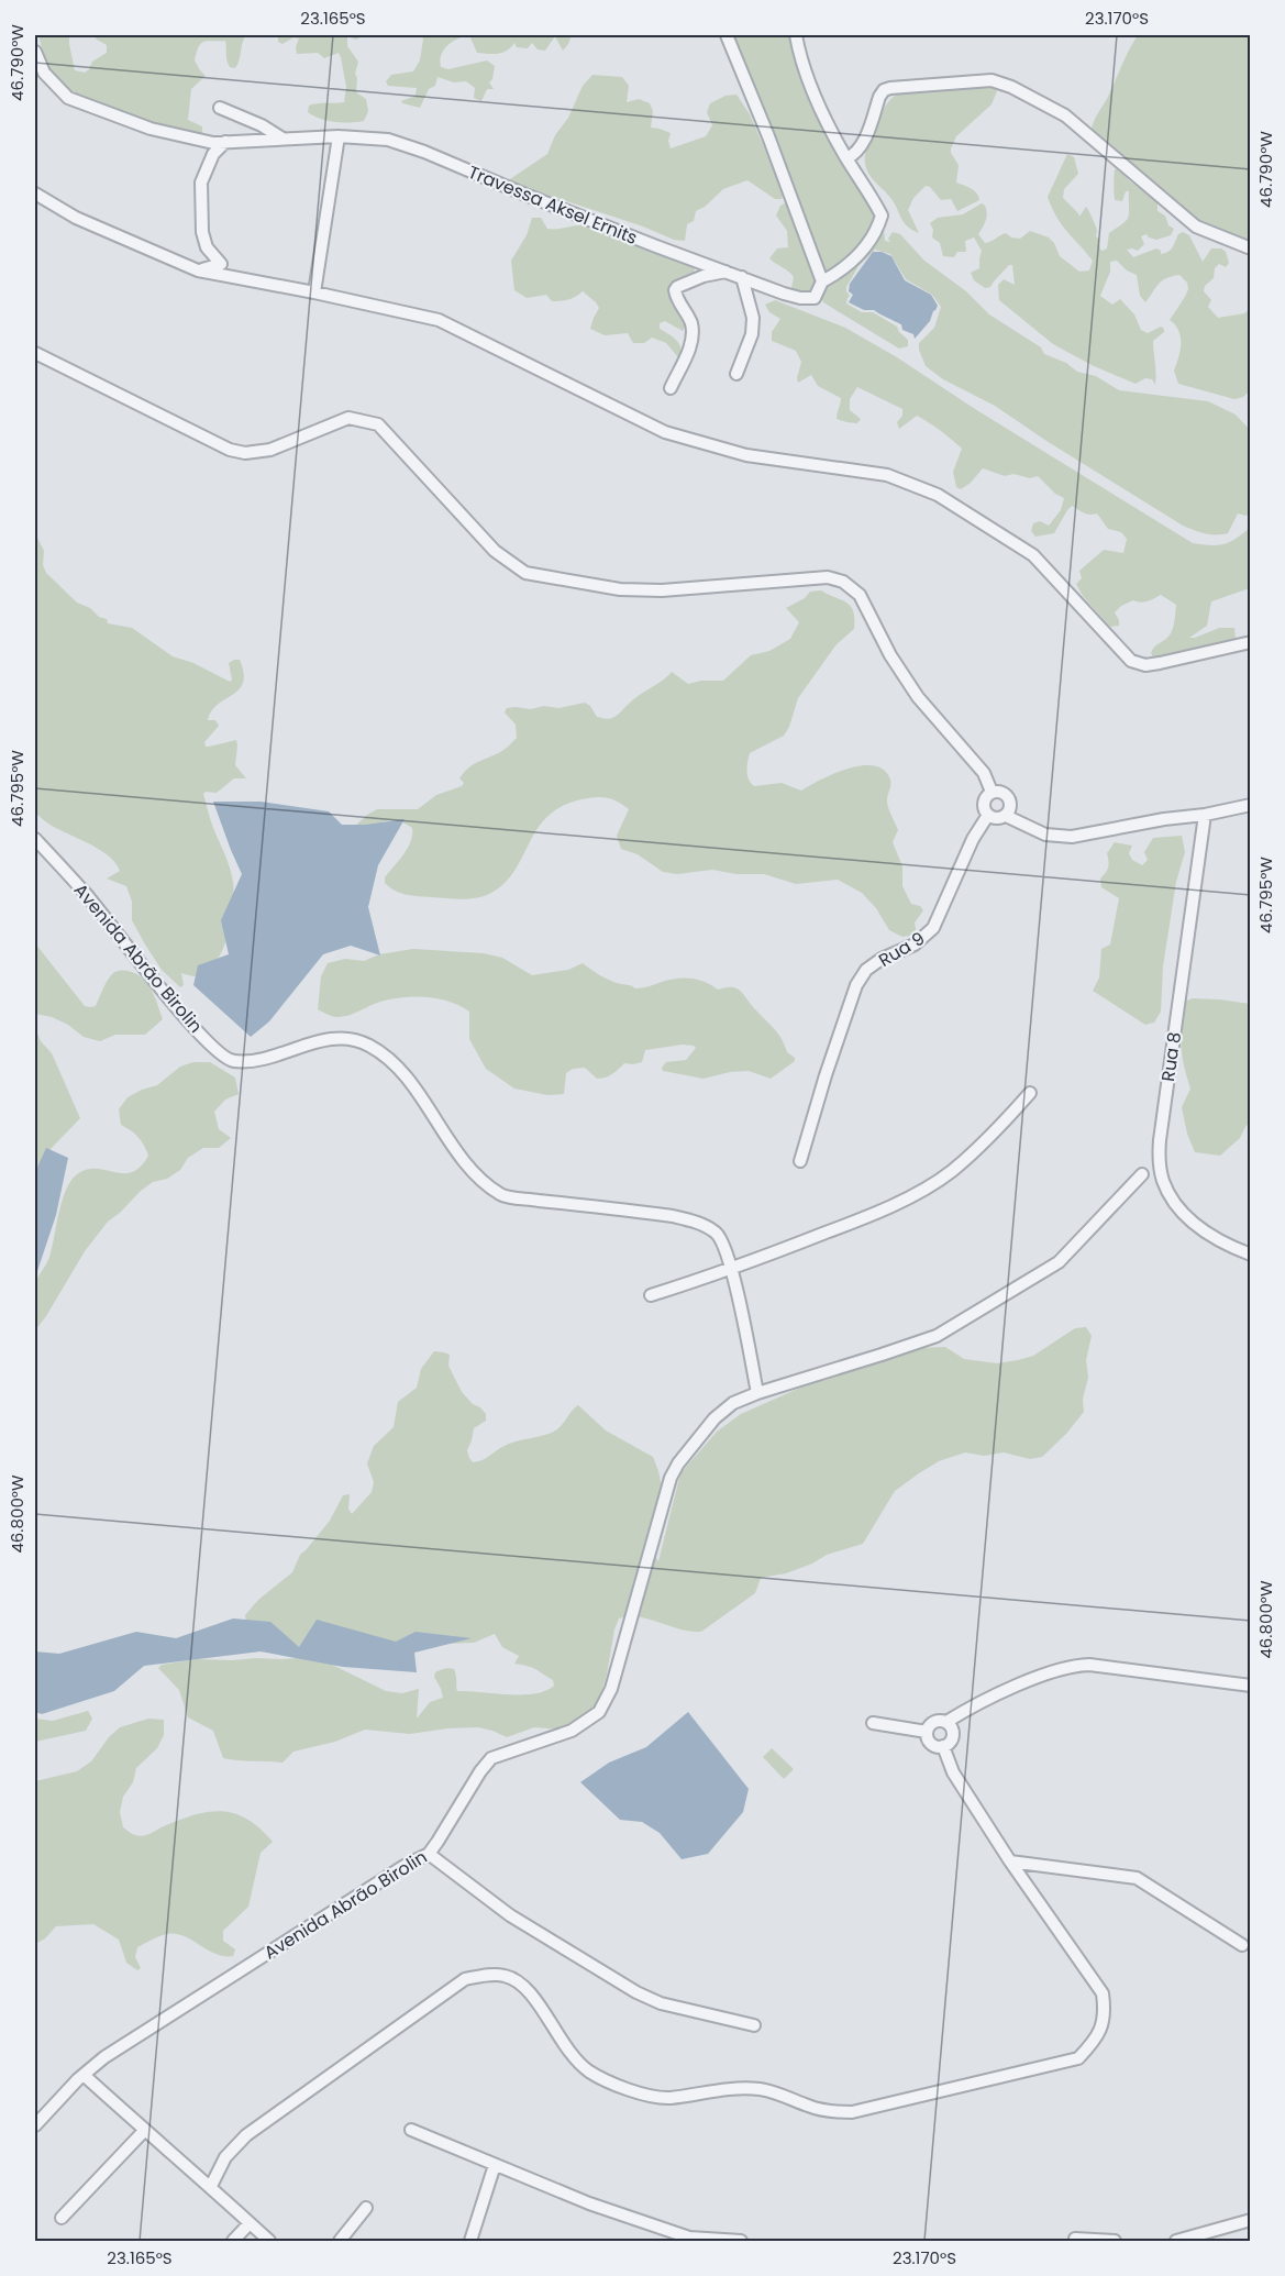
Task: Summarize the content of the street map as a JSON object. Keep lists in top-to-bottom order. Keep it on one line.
{"streets":{"street":["Travessa Aksel Ernits","Rua 9","Avenida Abrão Birolin","Rua 8"]},"coordinates":["23.165°S","23.170°S","46.790°W","46.795°W","46.800°W"]}
